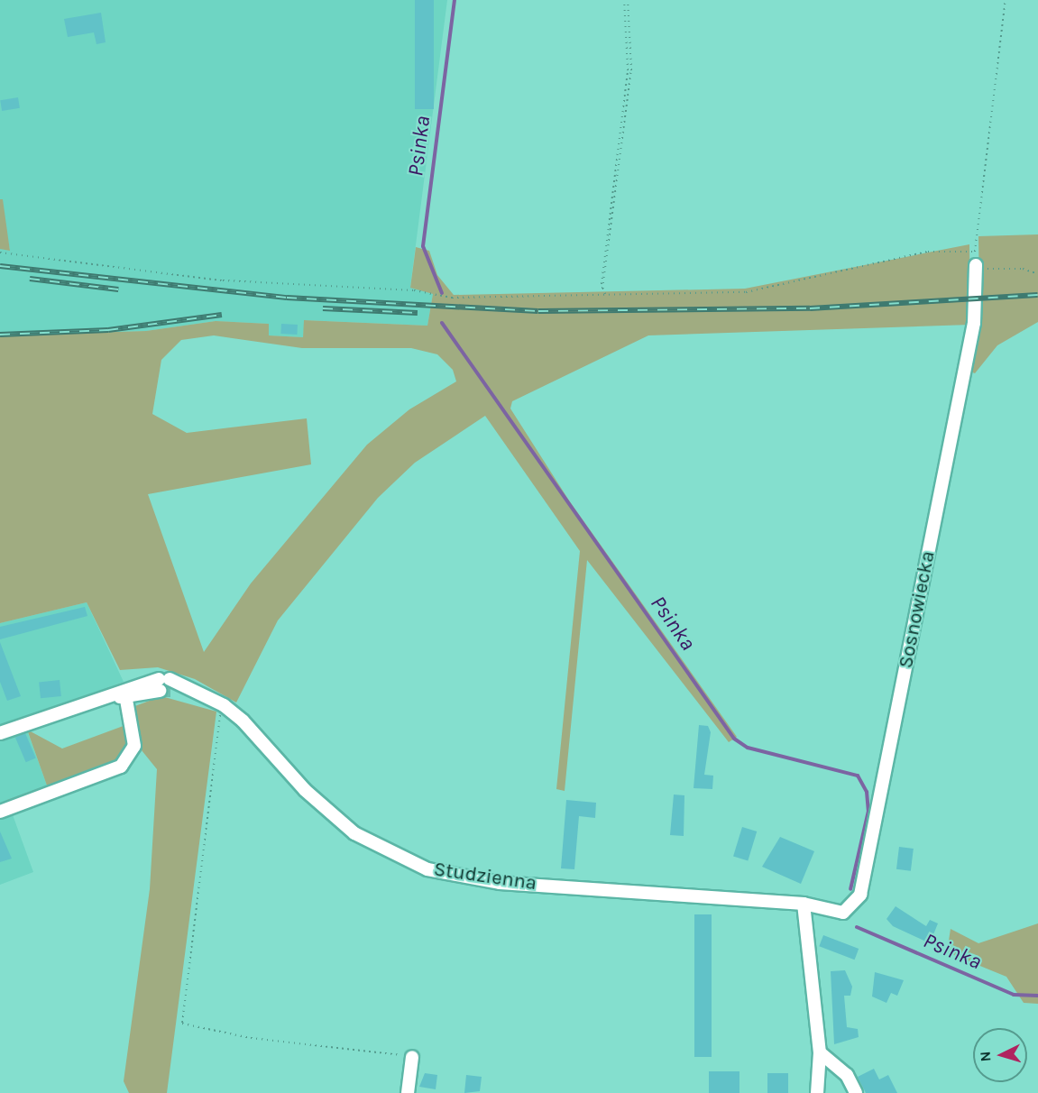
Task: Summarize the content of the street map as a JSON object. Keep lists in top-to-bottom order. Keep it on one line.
{"streets":{"street":["Sosnowiecka","Studzienna"]},"crossings":[["Sosnowiecka","Studzienna"]],"water":["Psinka"],"north":"left"}
